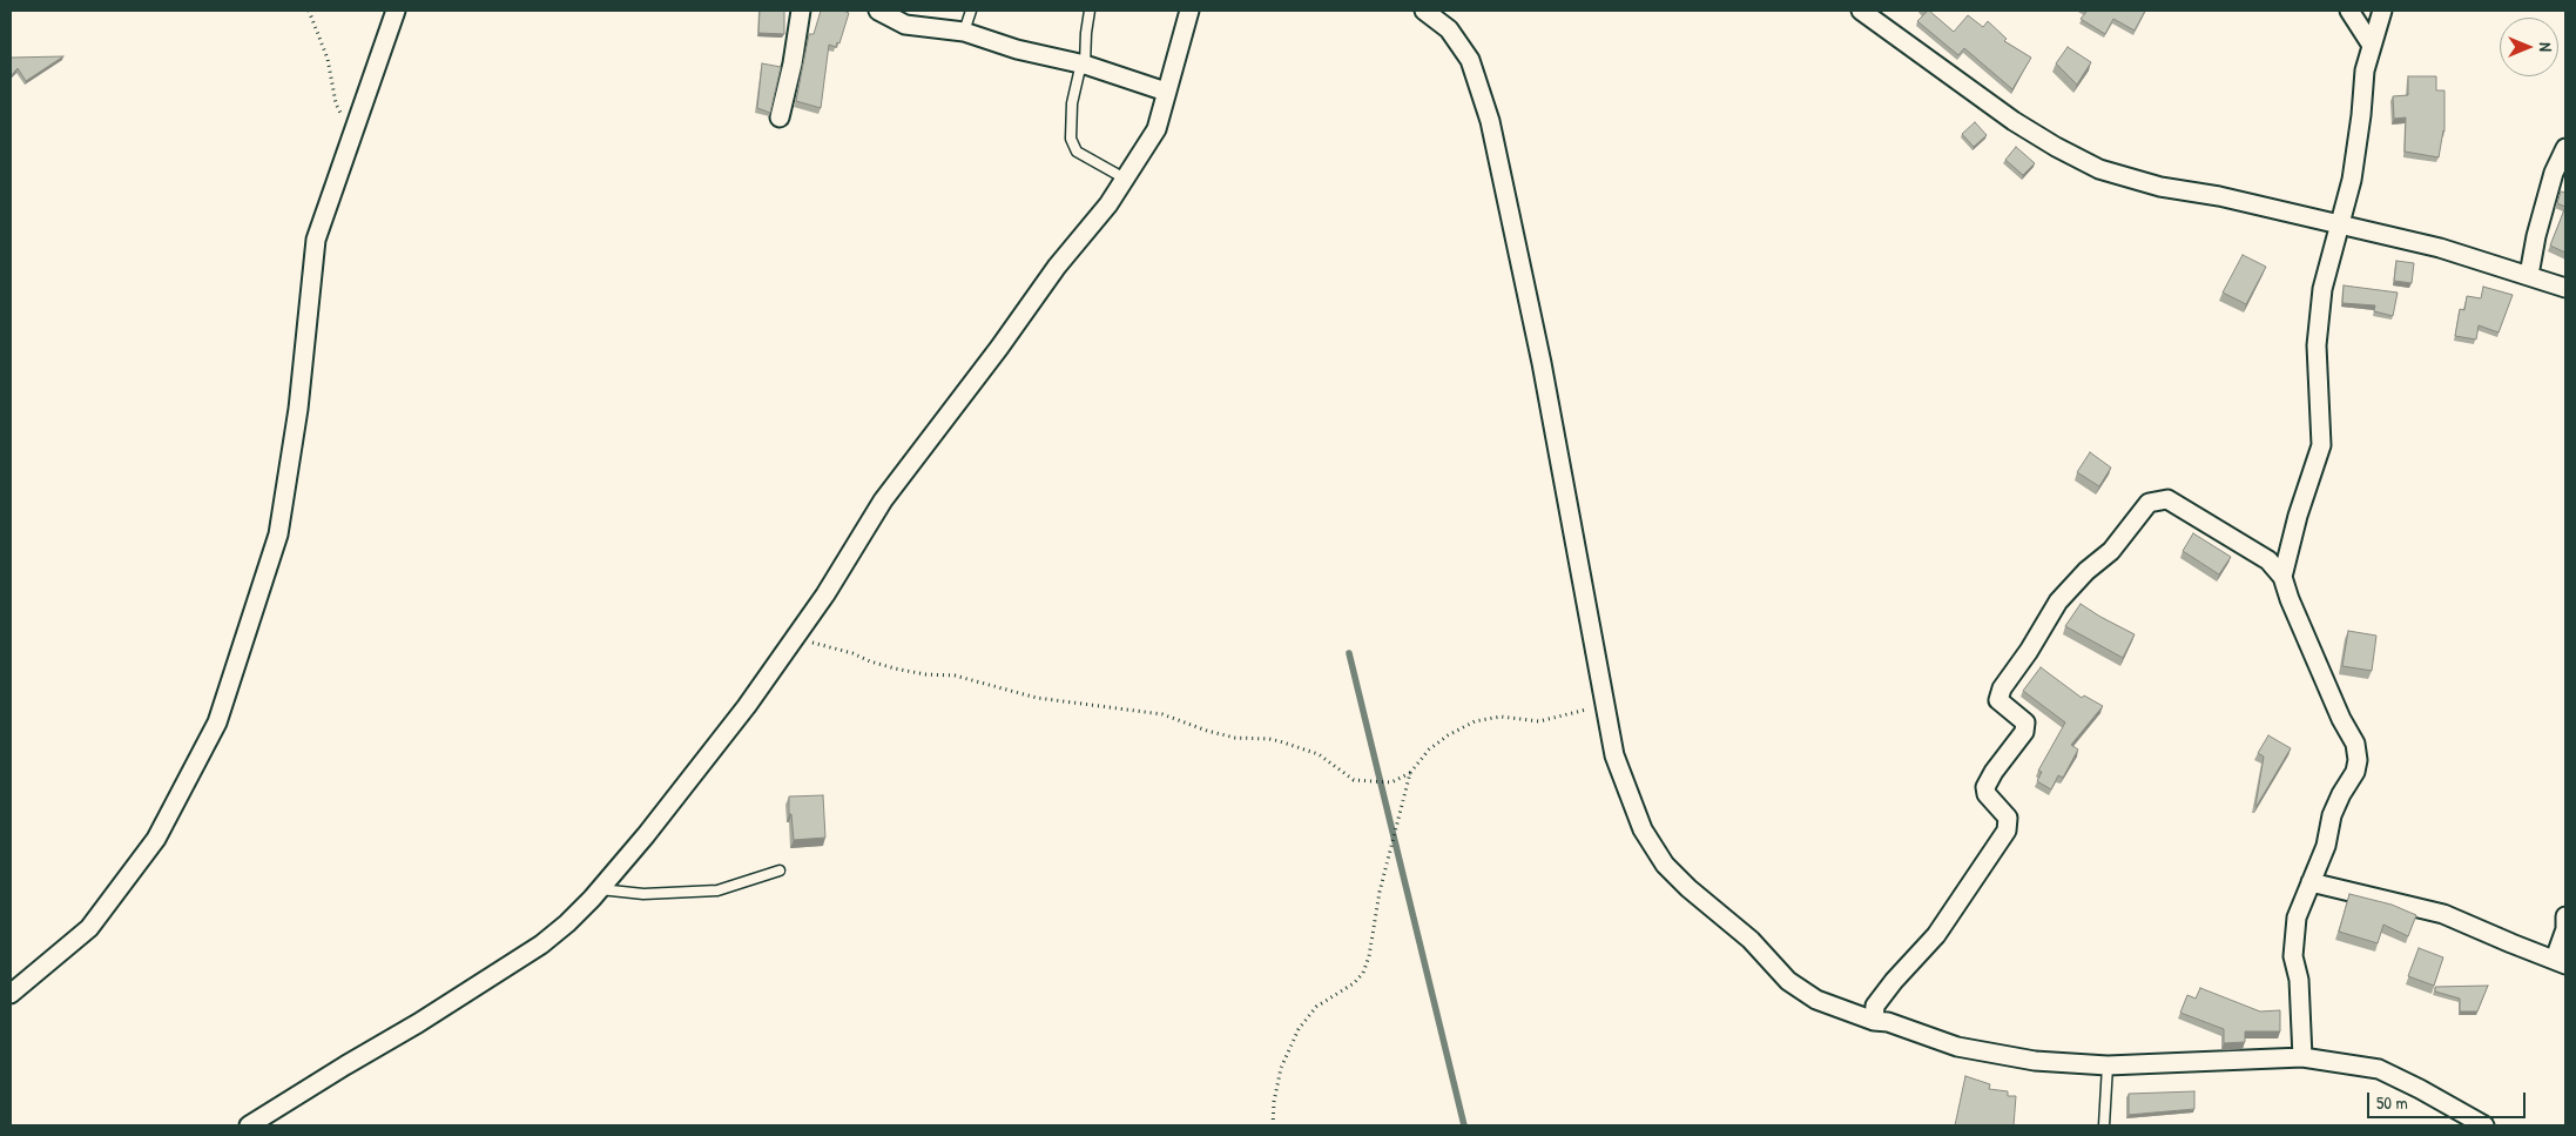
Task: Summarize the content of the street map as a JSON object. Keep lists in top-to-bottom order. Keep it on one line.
{"scale_bar":"50 m","north":"right"}
